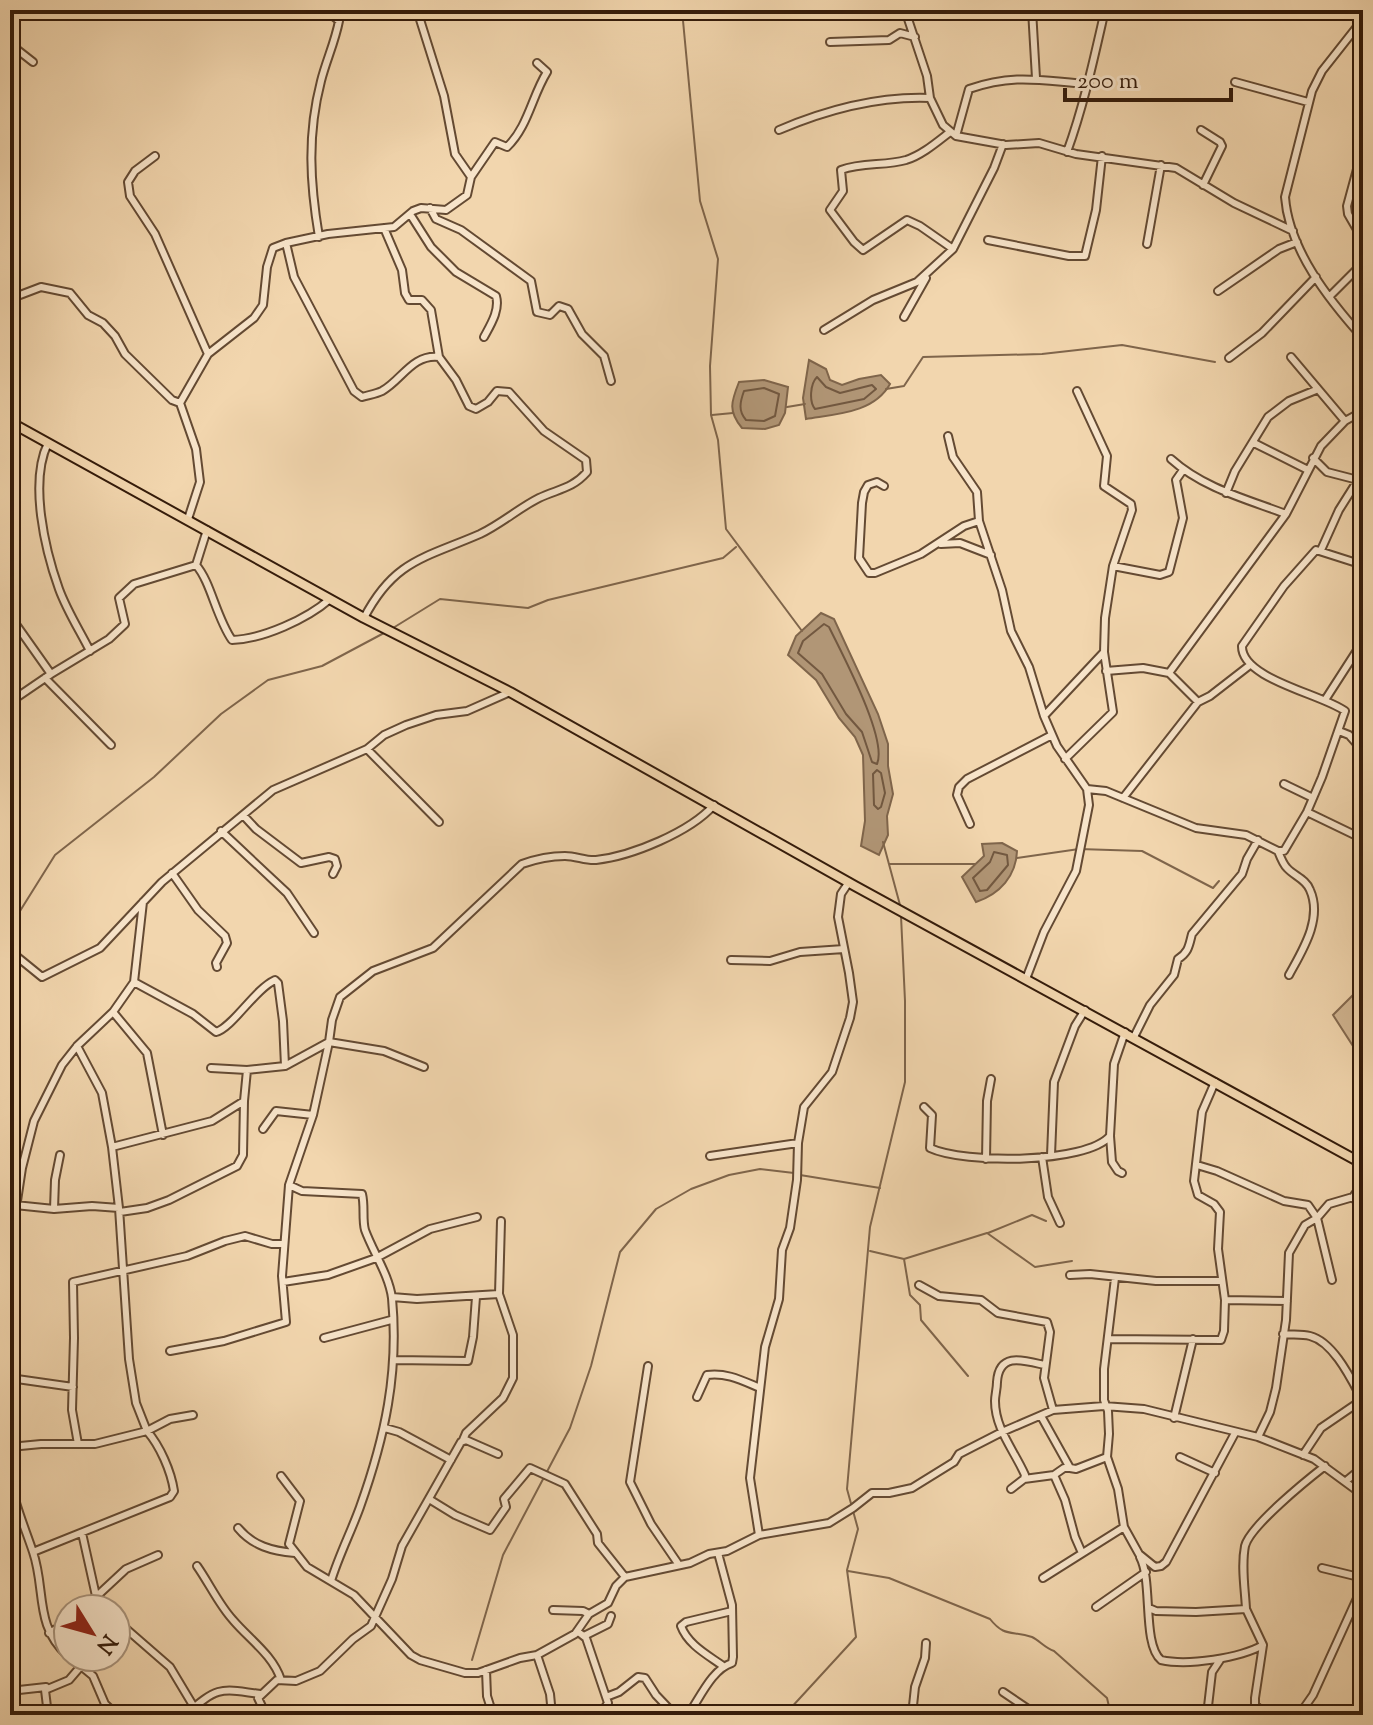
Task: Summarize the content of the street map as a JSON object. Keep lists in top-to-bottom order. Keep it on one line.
{"scale_bar":"200 m","north":"bottom right"}
